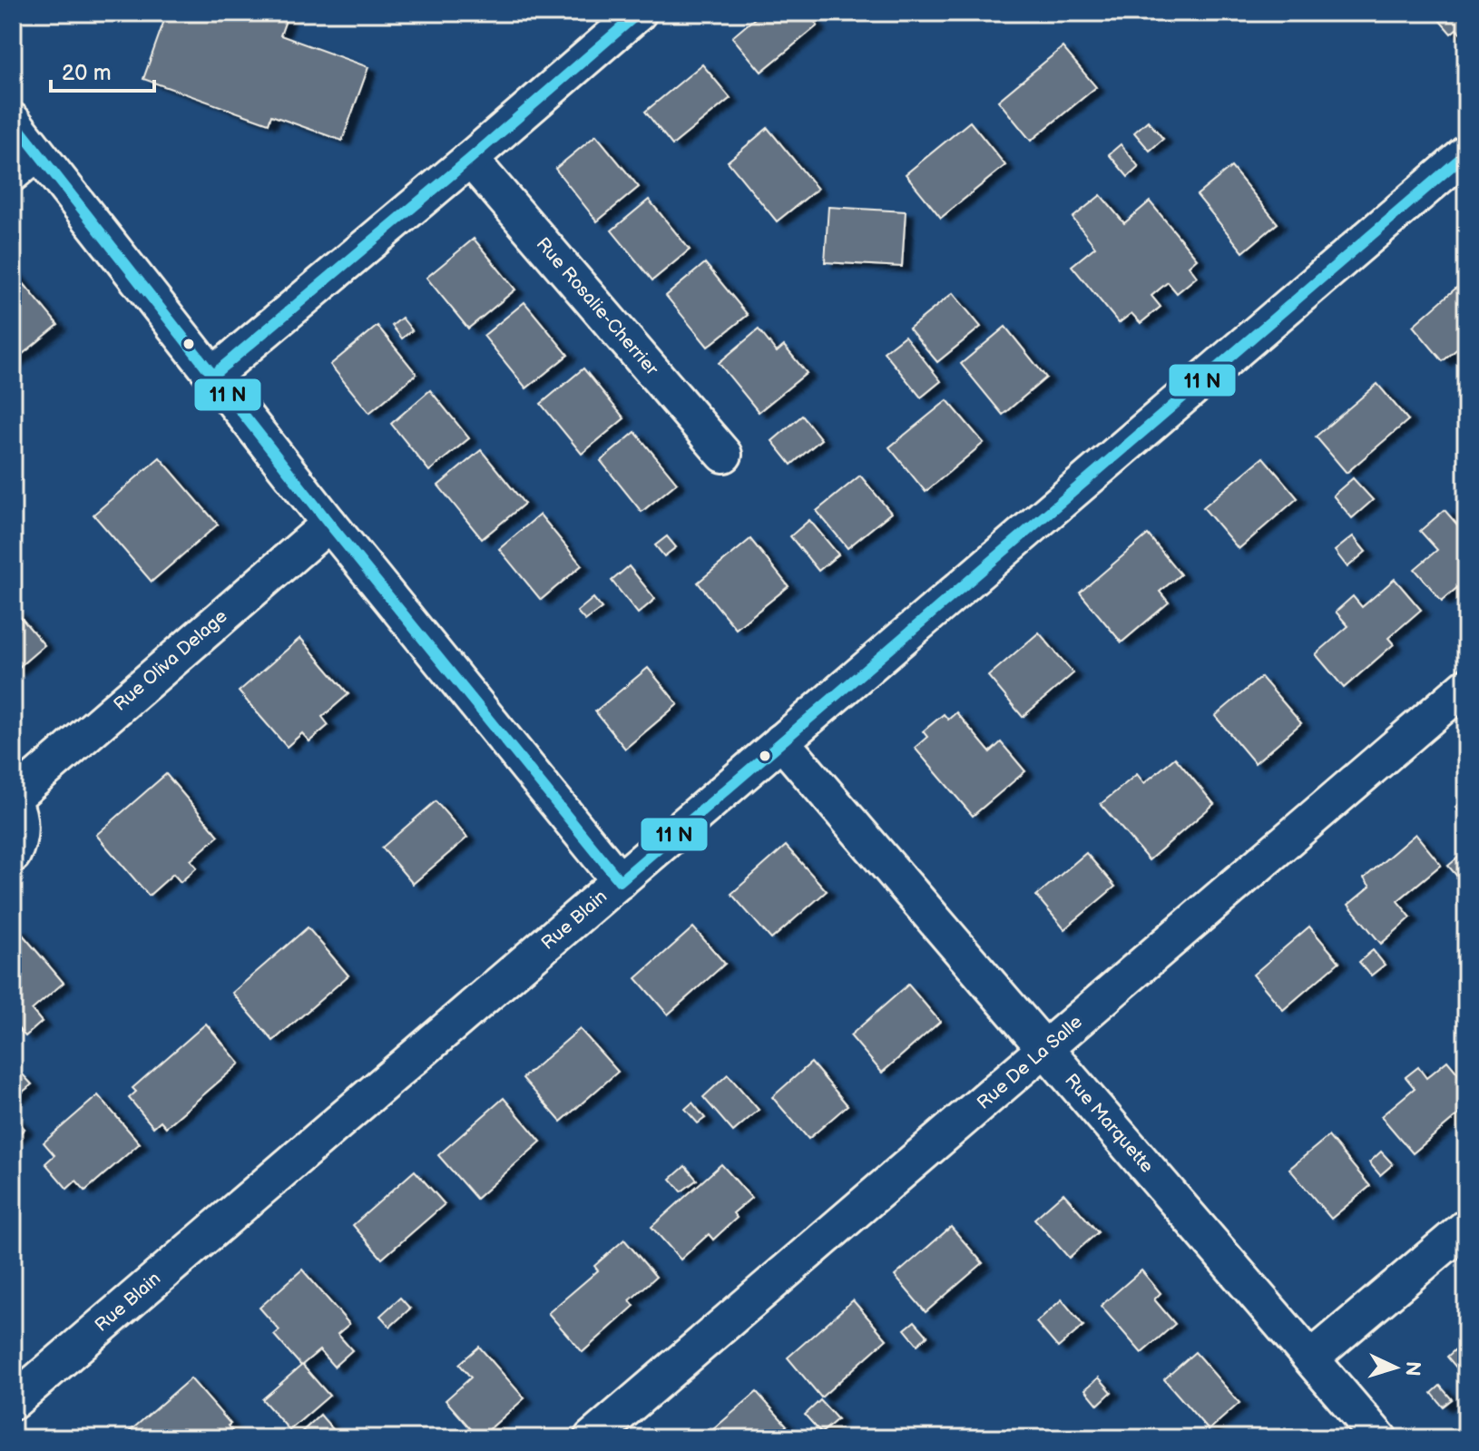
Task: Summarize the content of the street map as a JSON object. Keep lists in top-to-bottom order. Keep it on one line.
{"streets":{"street":["Rue Rosalie-Cherrier","Rue Oliva Delage","Rue Blain","Rue De La Salle","Rue Marquette"]},"crossings":[["Rue Blain","Rue Marquette"],["Rue De La Salle","Rue Marquette"]],"scale_bar":"20 m","north":"right"}
